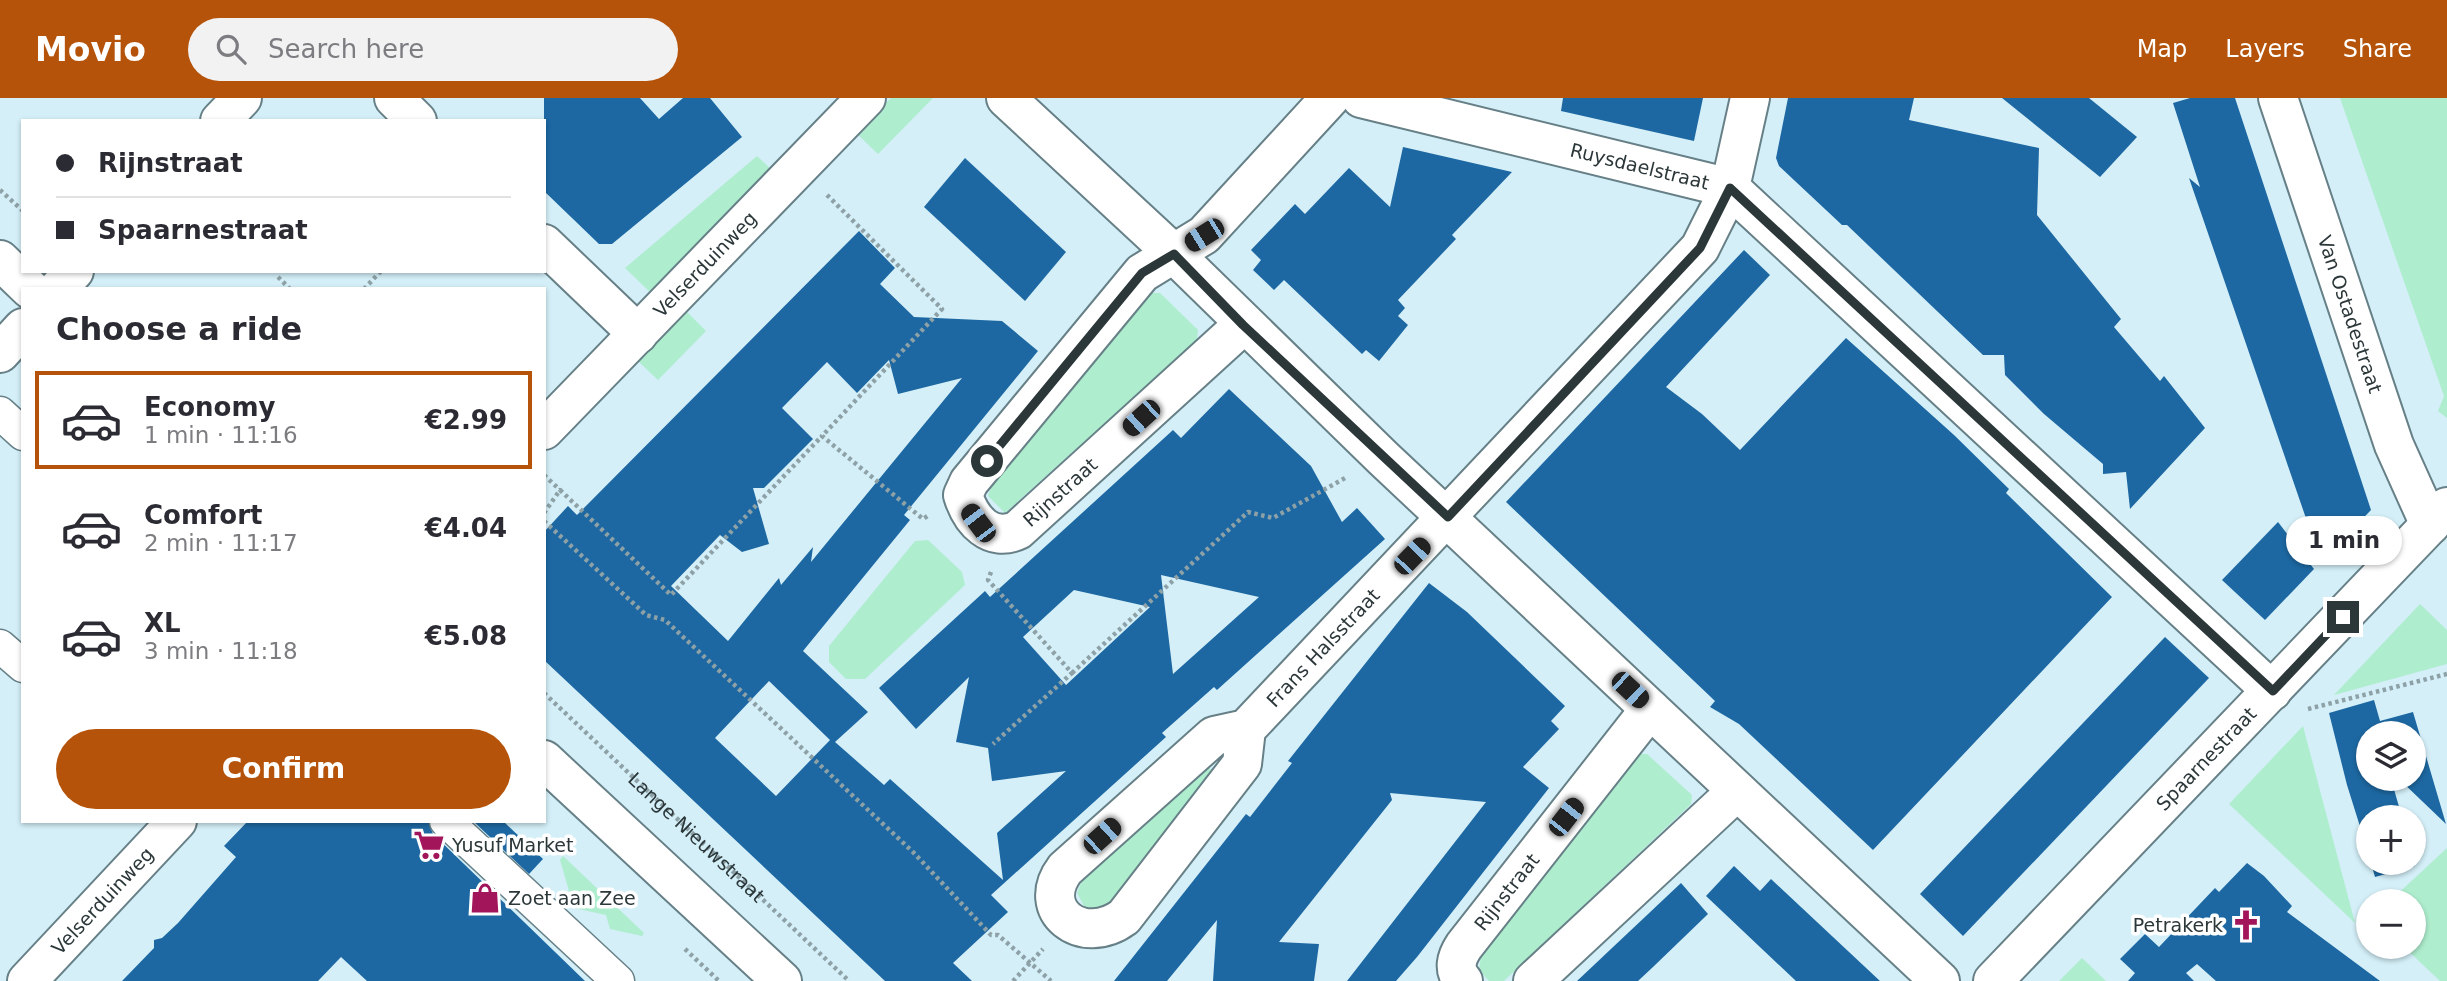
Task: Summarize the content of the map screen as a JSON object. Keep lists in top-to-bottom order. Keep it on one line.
{"streets":{"street":["Ruysdaelstraat","Velserduinweg","Van Ostadestraat","Rijnstraat","Frans Halsstraat","Spaarnestraat"],"path":["Lange Nieuwstraat"]},"crossings":[["Ruysdaelstraat","Frans Halsstraat"],["Ruysdaelstraat","Spaarnestraat"],["Van Ostadestraat","Spaarnestraat"]],"places":{"supermarket":["Yusuf Market"],"shop":["Zoet aan Zee"],"church":["Petrakerk"]},"page":{"header":"Movio","search":"Search here","nav":["Map","Layers","Share"],"banner":["Rijnstraat","Spaarnestraat"],"heading":"Choose a ride","list":[{"name":"Economy","note":"1 min · 11:16","value":"€2.99"},{"name":"Comfort","note":"2 min · 11:17","value":"€4.04"},{"name":"XL","note":"3 min · 11:18","value":"€5.08"}],"bubble":"1 min","buttons":"Confirm","map_buttons":["+","−"]}}
